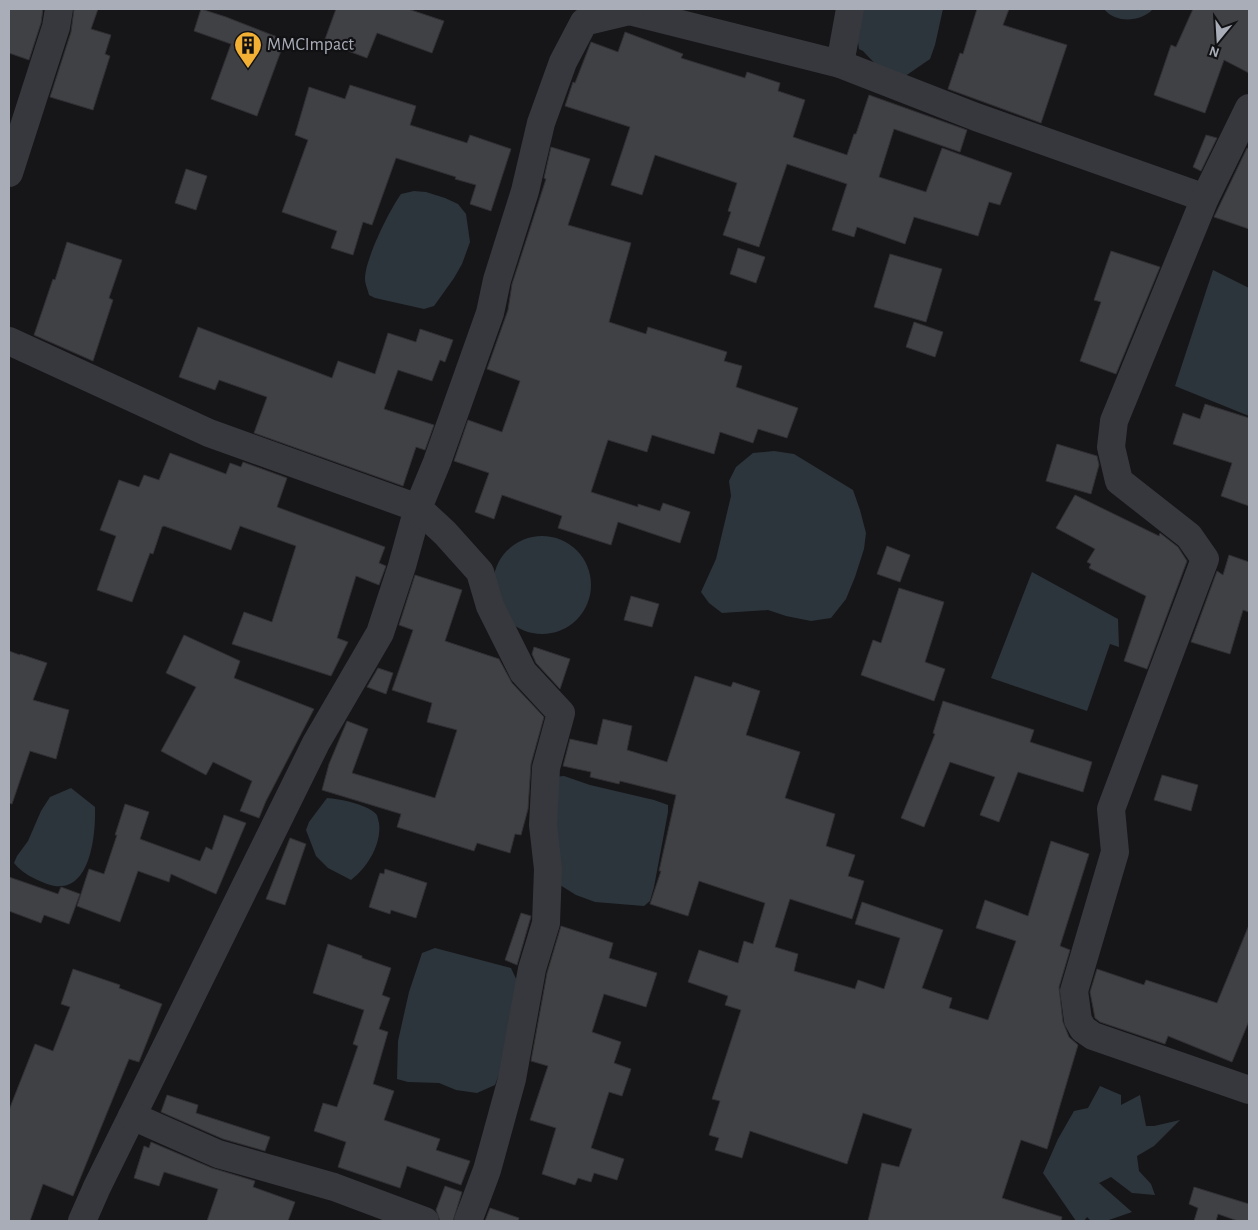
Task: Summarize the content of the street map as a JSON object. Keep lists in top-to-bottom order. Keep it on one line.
{"places":{"building":["MMCImpact"]},"north":"bottom"}
